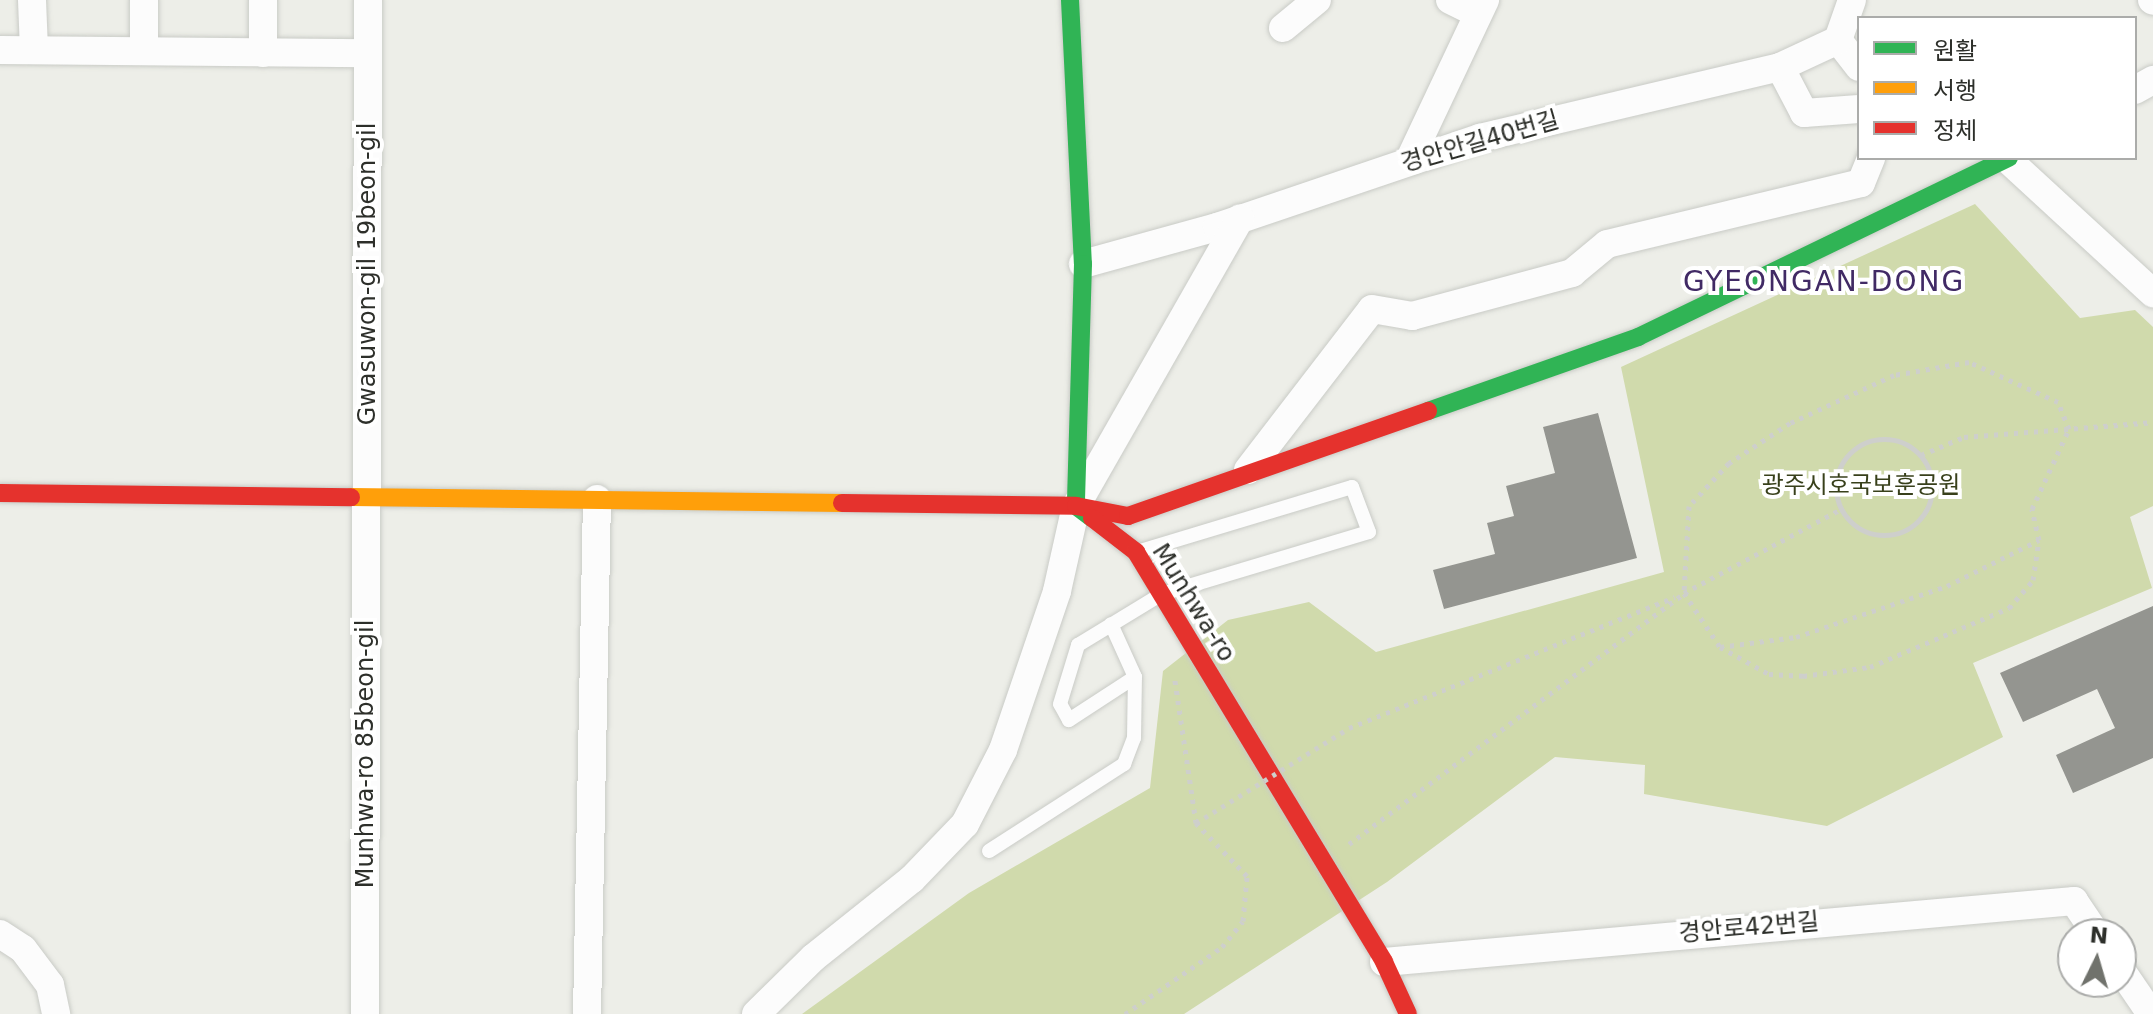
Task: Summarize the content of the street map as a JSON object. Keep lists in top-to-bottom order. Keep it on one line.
{"streets":{"street":["경안안길40번길","Gwasuwon-gil 19beon-gil","Munhwa-ro","Munhwa-ro 85beon-gil","경안로42번길"]},"crossings":[["Gwasuwon-gil 19beon-gil","Munhwa-ro 85beon-gil"],["Munhwa-ro","경안로42번길"]],"districts":["GYEONGAN-DONG"],"parks":["광주시호국보훈공원"],"legend":["원활","서행","정체"],"north":"top"}
